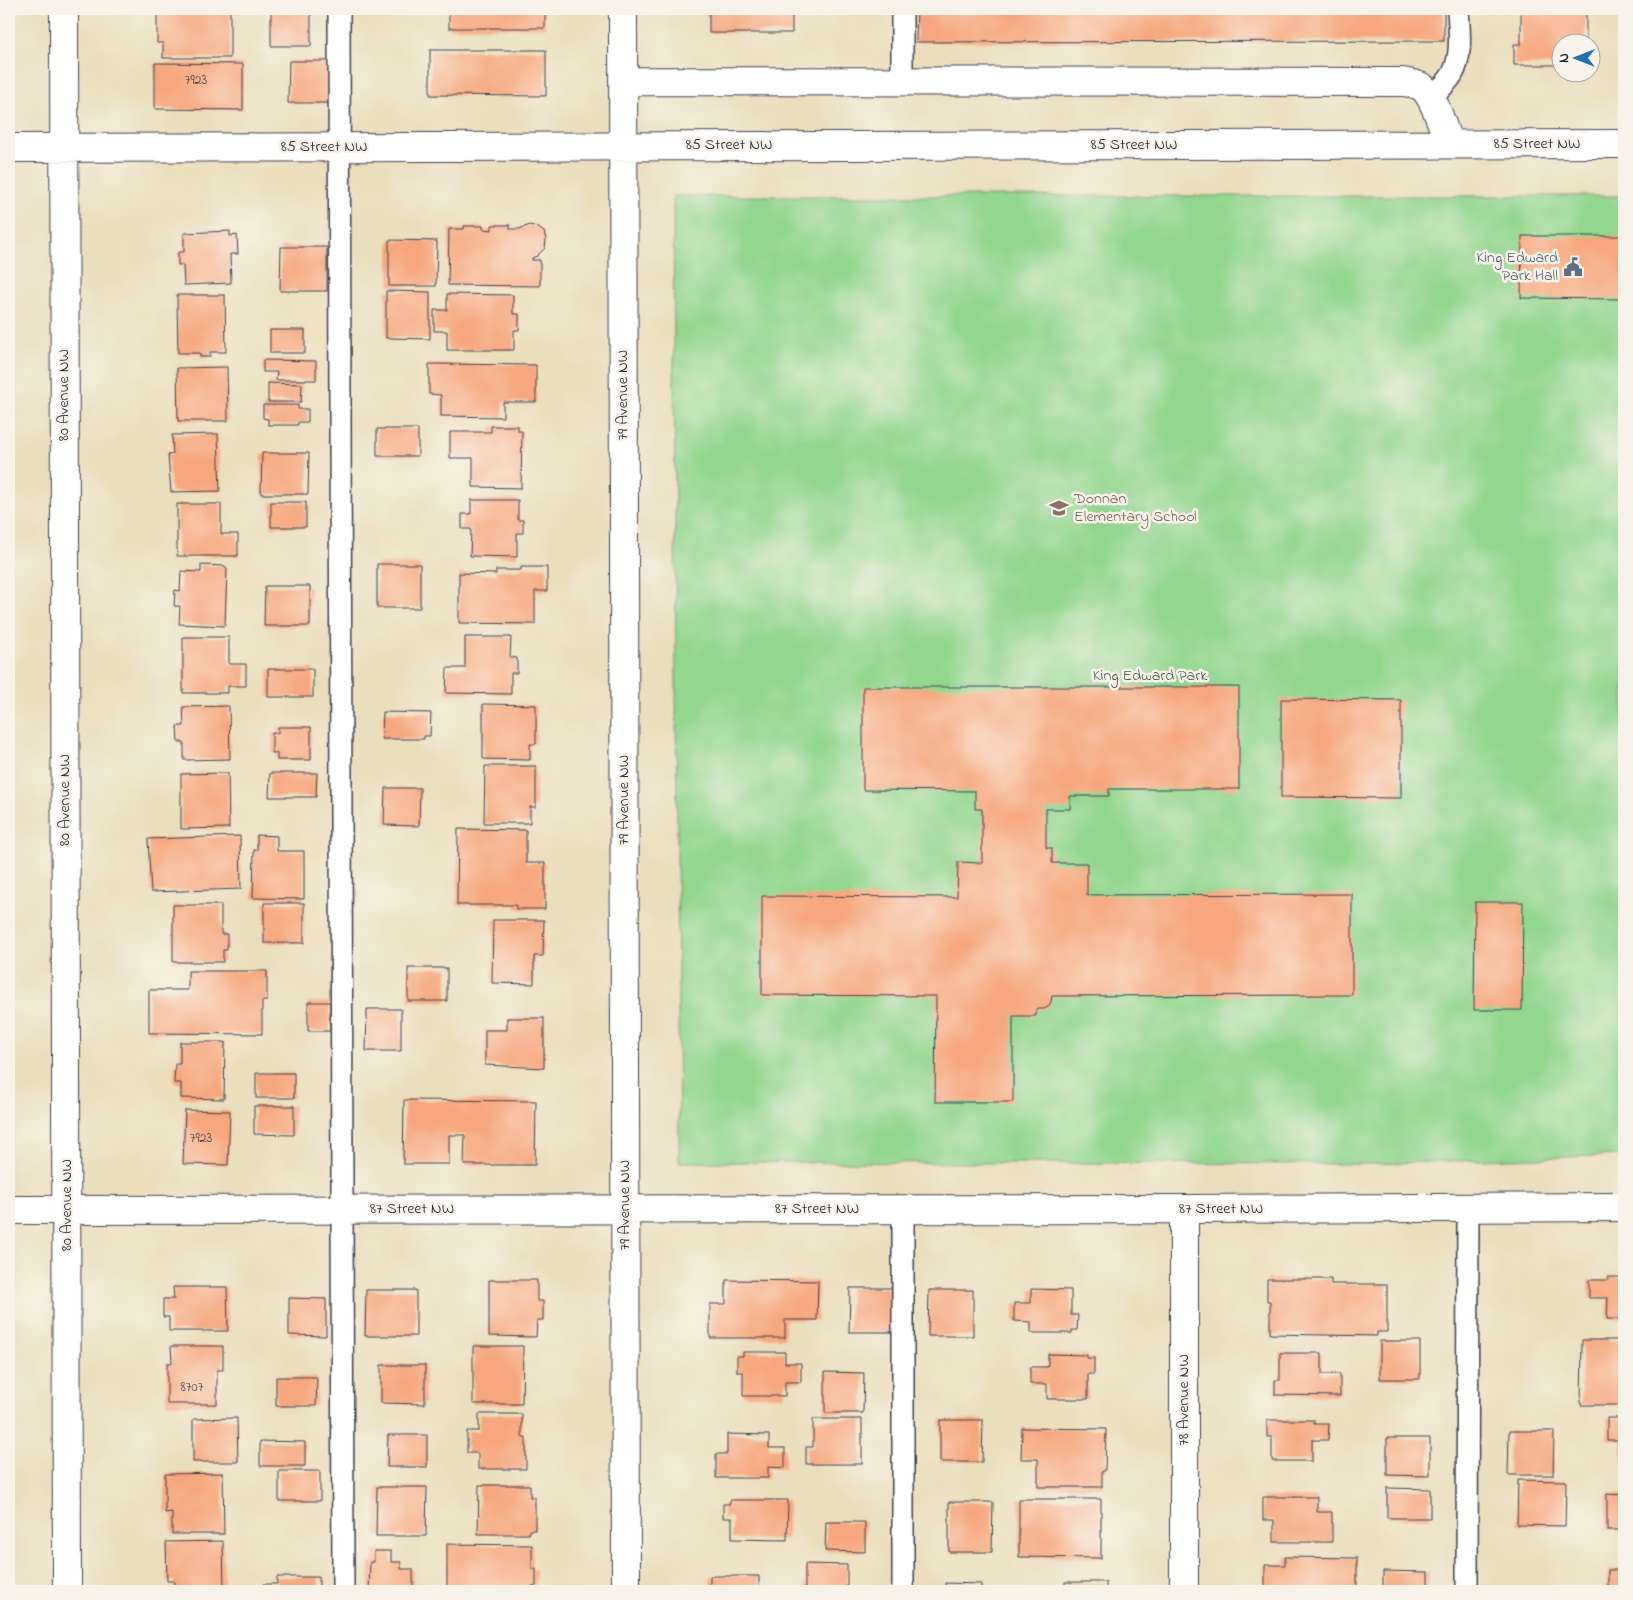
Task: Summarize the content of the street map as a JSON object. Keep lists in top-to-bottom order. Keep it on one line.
{"streets":{"street":["85 Street NW","80 Avenue NW","79 Avenue NW","87 Street NW","78 Avenue NW"]},"crossings":[["85 Street NW","80 Avenue NW"],["85 Street NW","79 Avenue NW"],["80 Avenue NW","87 Street NW"],["79 Avenue NW","87 Street NW"],["87 Street NW","78 Avenue NW"]],"parks":["King Edward Park"],"places":{"public building":["King Edward Park Hall"],"school or university":["Donnan Elementary School"]},"house_numbers":["7923","7923","8707"],"north":"left"}
